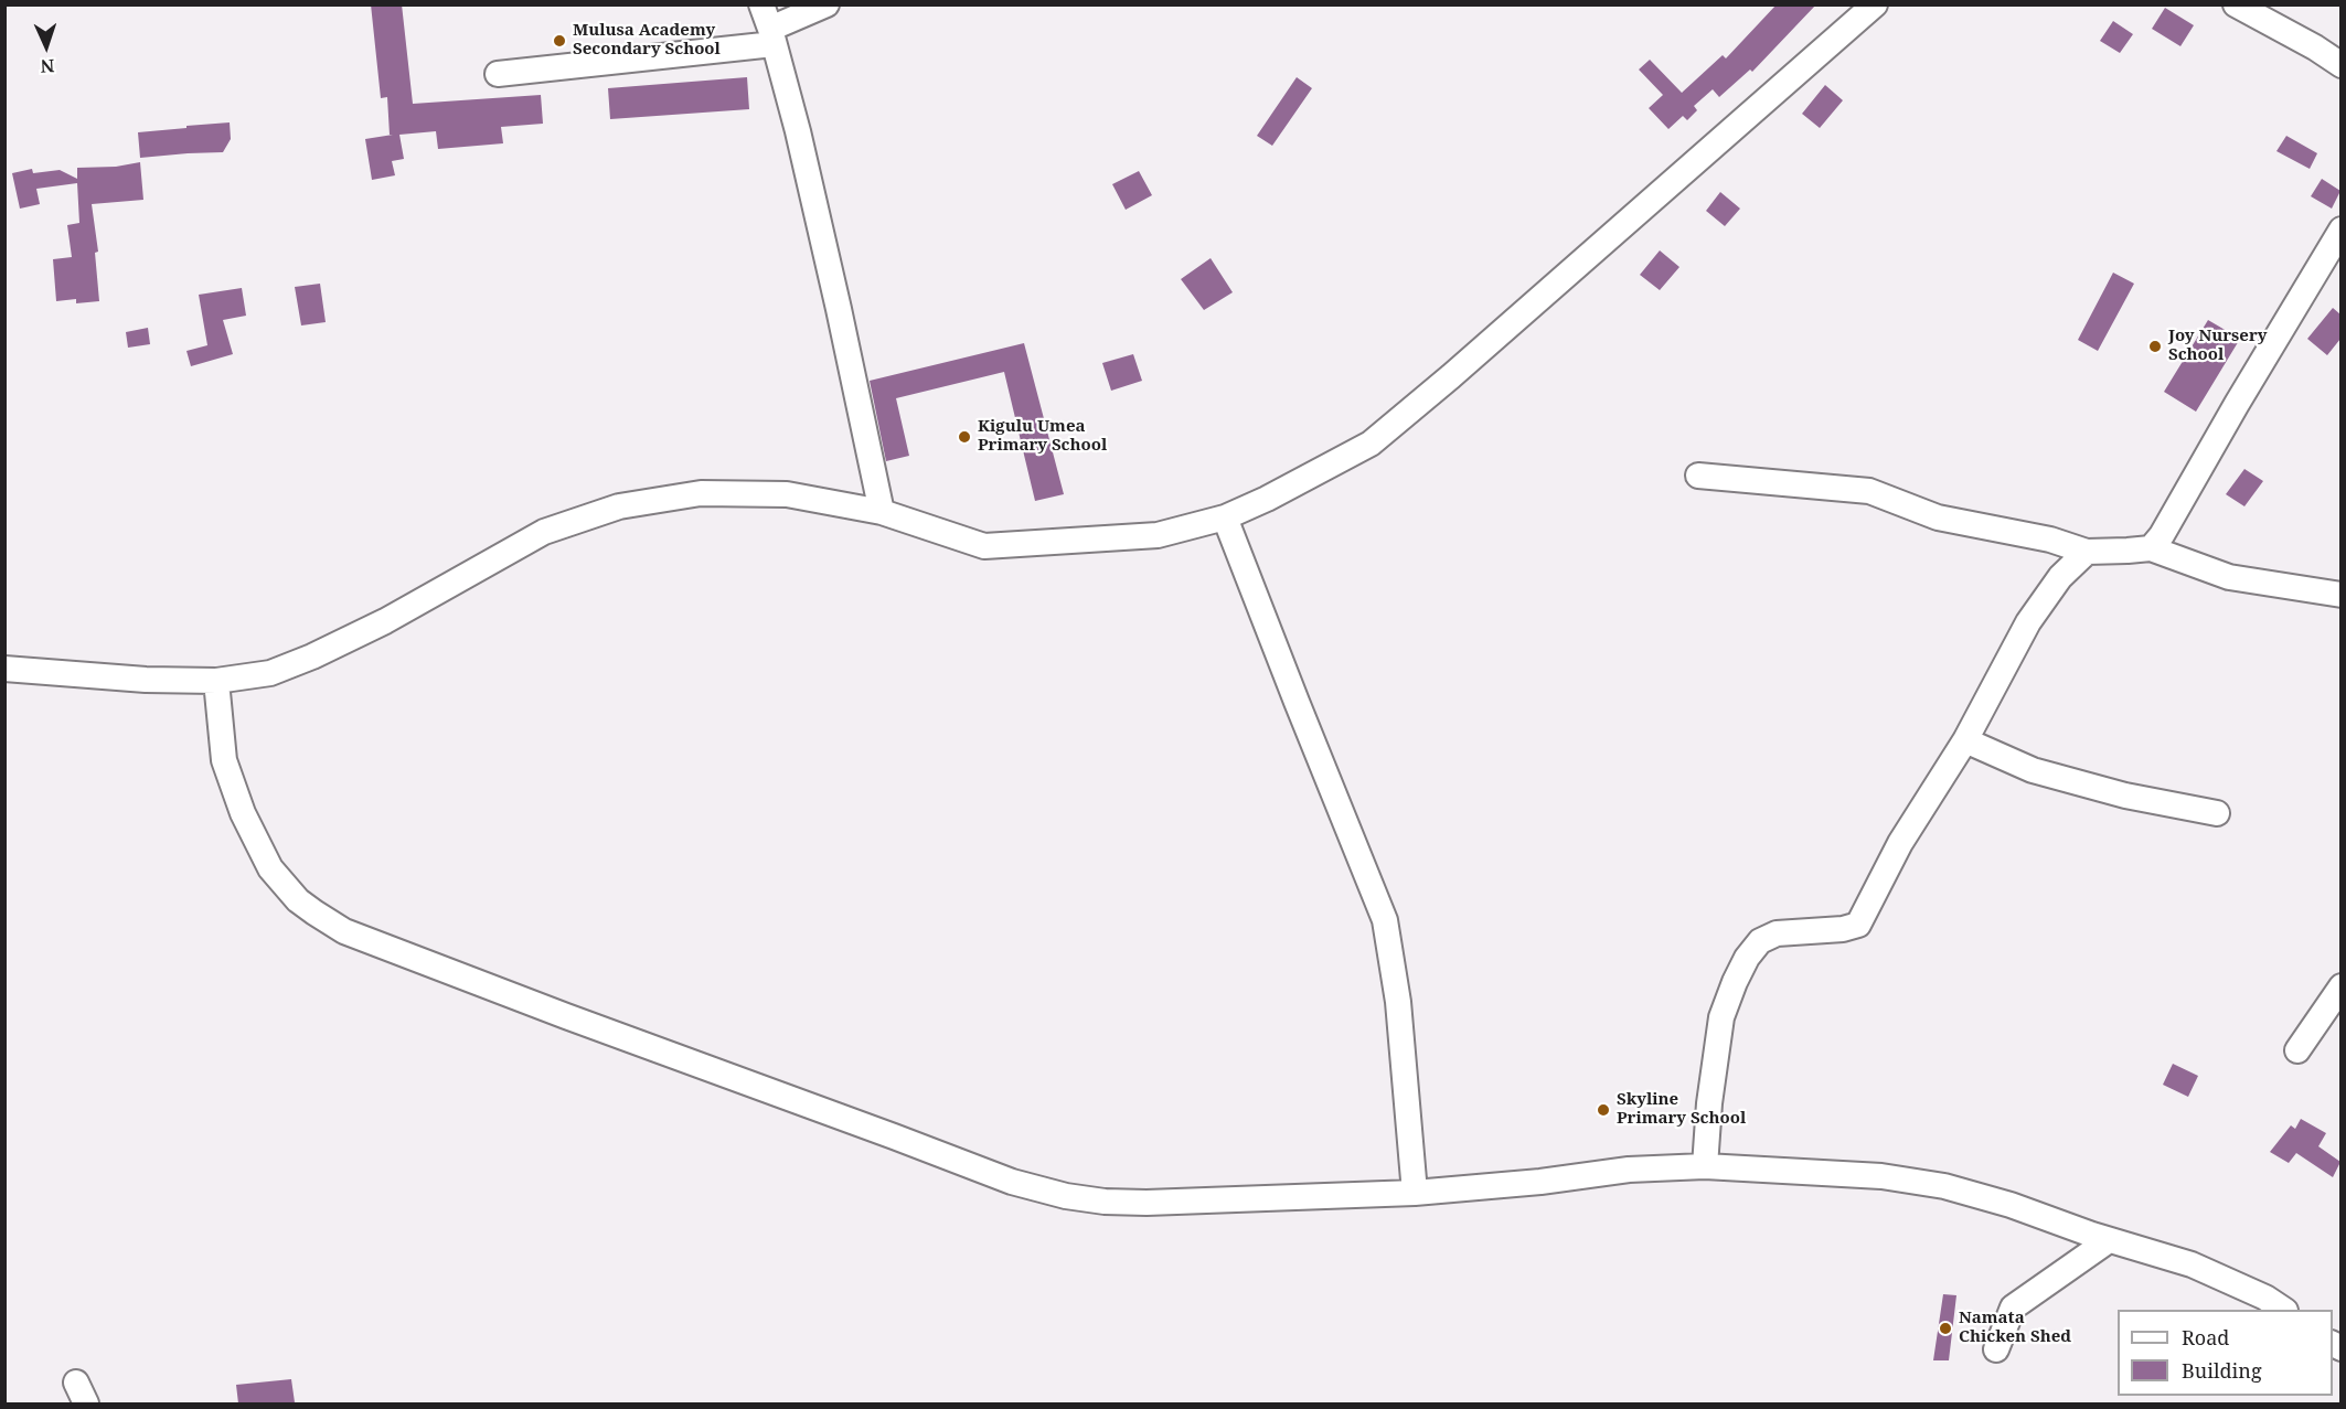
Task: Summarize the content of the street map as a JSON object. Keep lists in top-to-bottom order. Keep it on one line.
{"places":["Mulusa Academy Secondary School","Joy Nursery School","Kigulu Umea Primary School","Skyline Primary School","Namata Chicken Shed"],"legend":["Road","Building"],"north":"bottom"}
